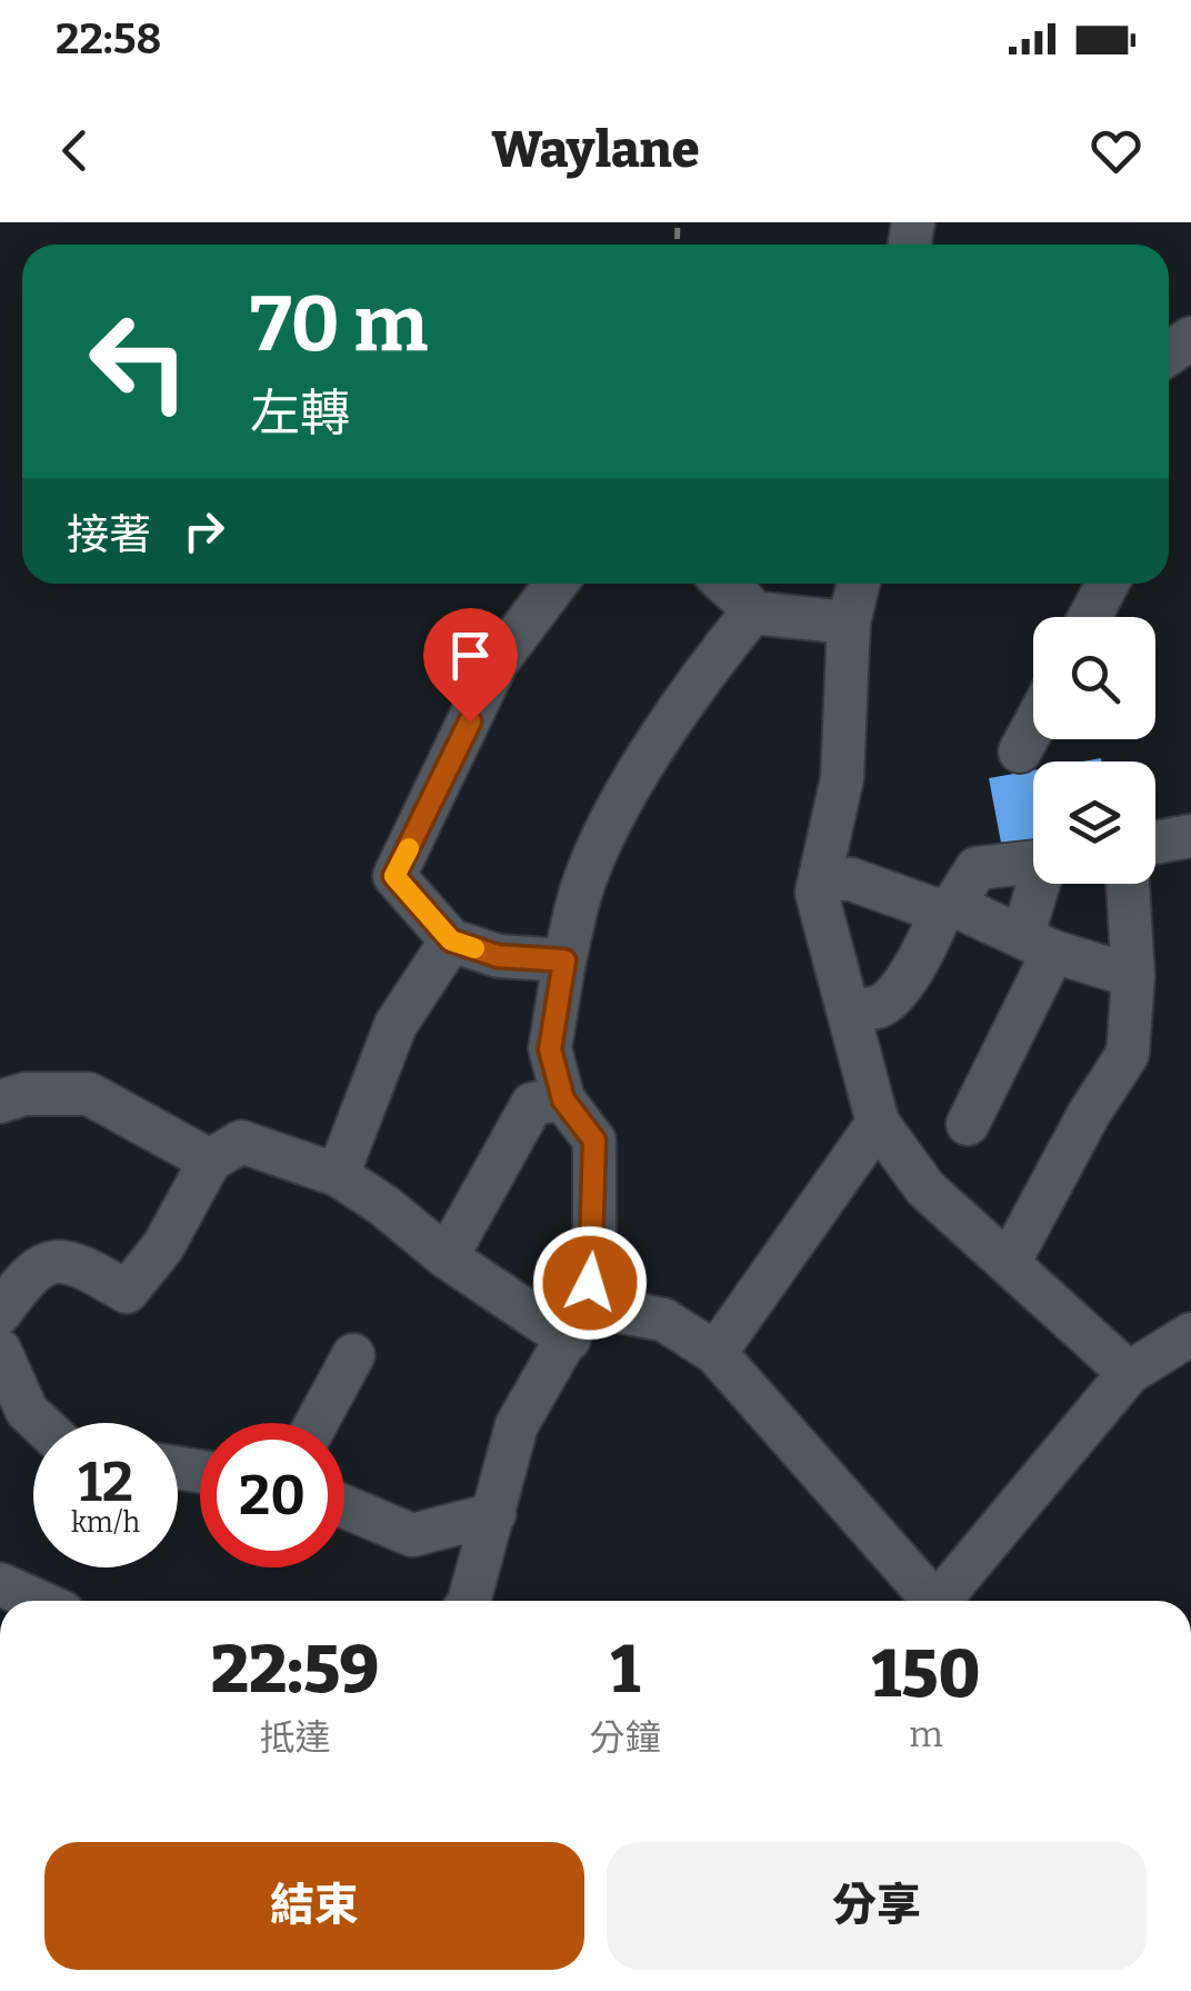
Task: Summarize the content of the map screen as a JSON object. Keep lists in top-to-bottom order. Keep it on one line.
{"page":{"status":"22:58","header":"Waylane","turn":["70 m","左轉"],"then":"接著","speed":"12 km/h","limit":"20","eta":["22:59","抵達","1","分鐘","150","m"],"buttons":["結束","分享"]}}
